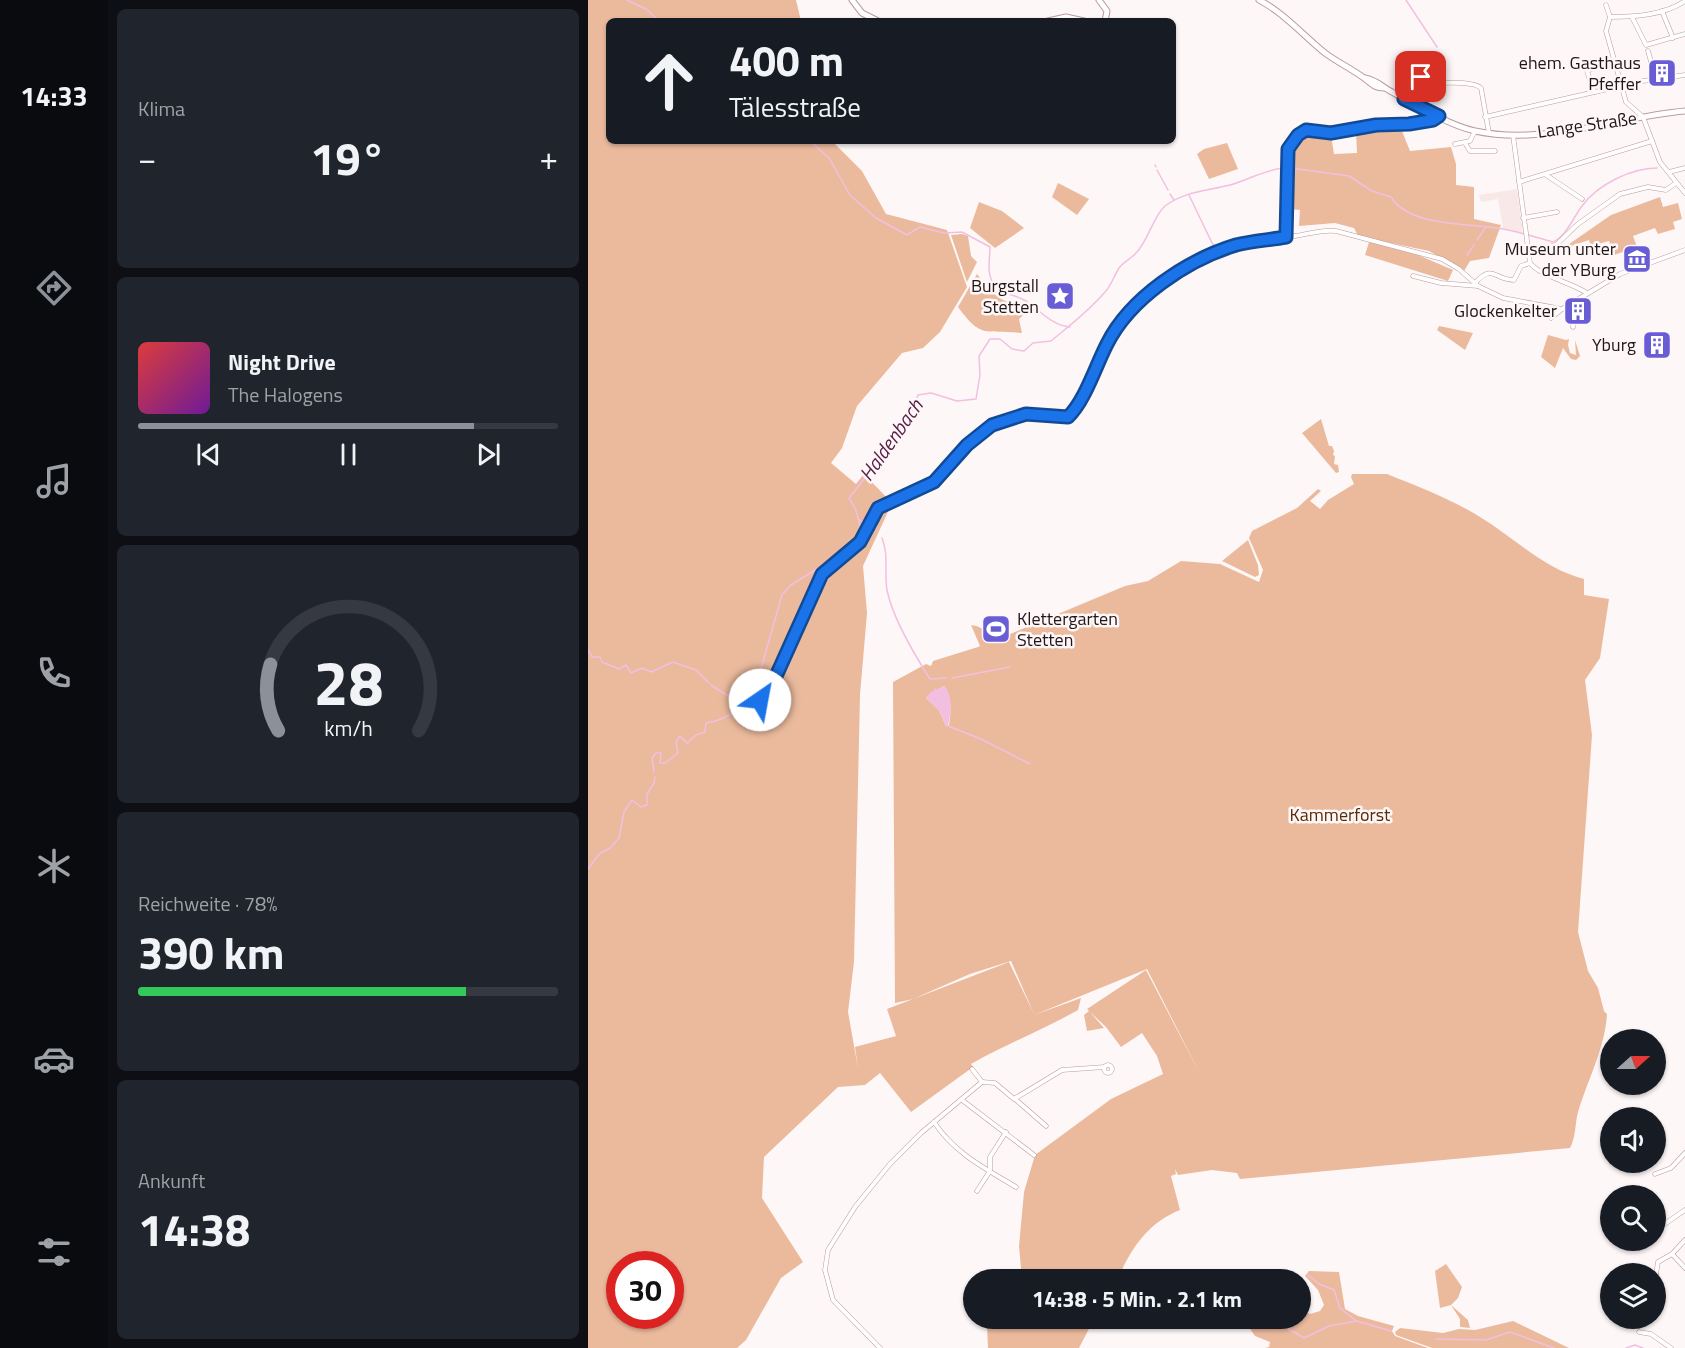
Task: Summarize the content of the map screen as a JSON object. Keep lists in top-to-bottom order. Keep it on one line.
{"streets":{"main road":["Lange Straße"]},"water":["Haldenbach"],"parks":["Kammerforst"],"places":{"building":["ehem. Gasthaus Pfeffer","Glockenkelter","Yburg"],"museum":["Museum unter der YBurg"],"place":["Burgstall Stetten"],"sports":["Klettergarten Stetten"]},"north":"right","page":{"tabs":"14:33","tile":["Klima",["Reichweite · 78%","390 km"],["Ankunft","14:38"]],"turn":["400 m","Tälesstraße"],"heat":["−","19°","+"],"song":["Night Drive","The Halogens"],"limit":"30","trip":"14:38 · 5 Min. · 2.1 km","gauge":["28","km/h"]}}
